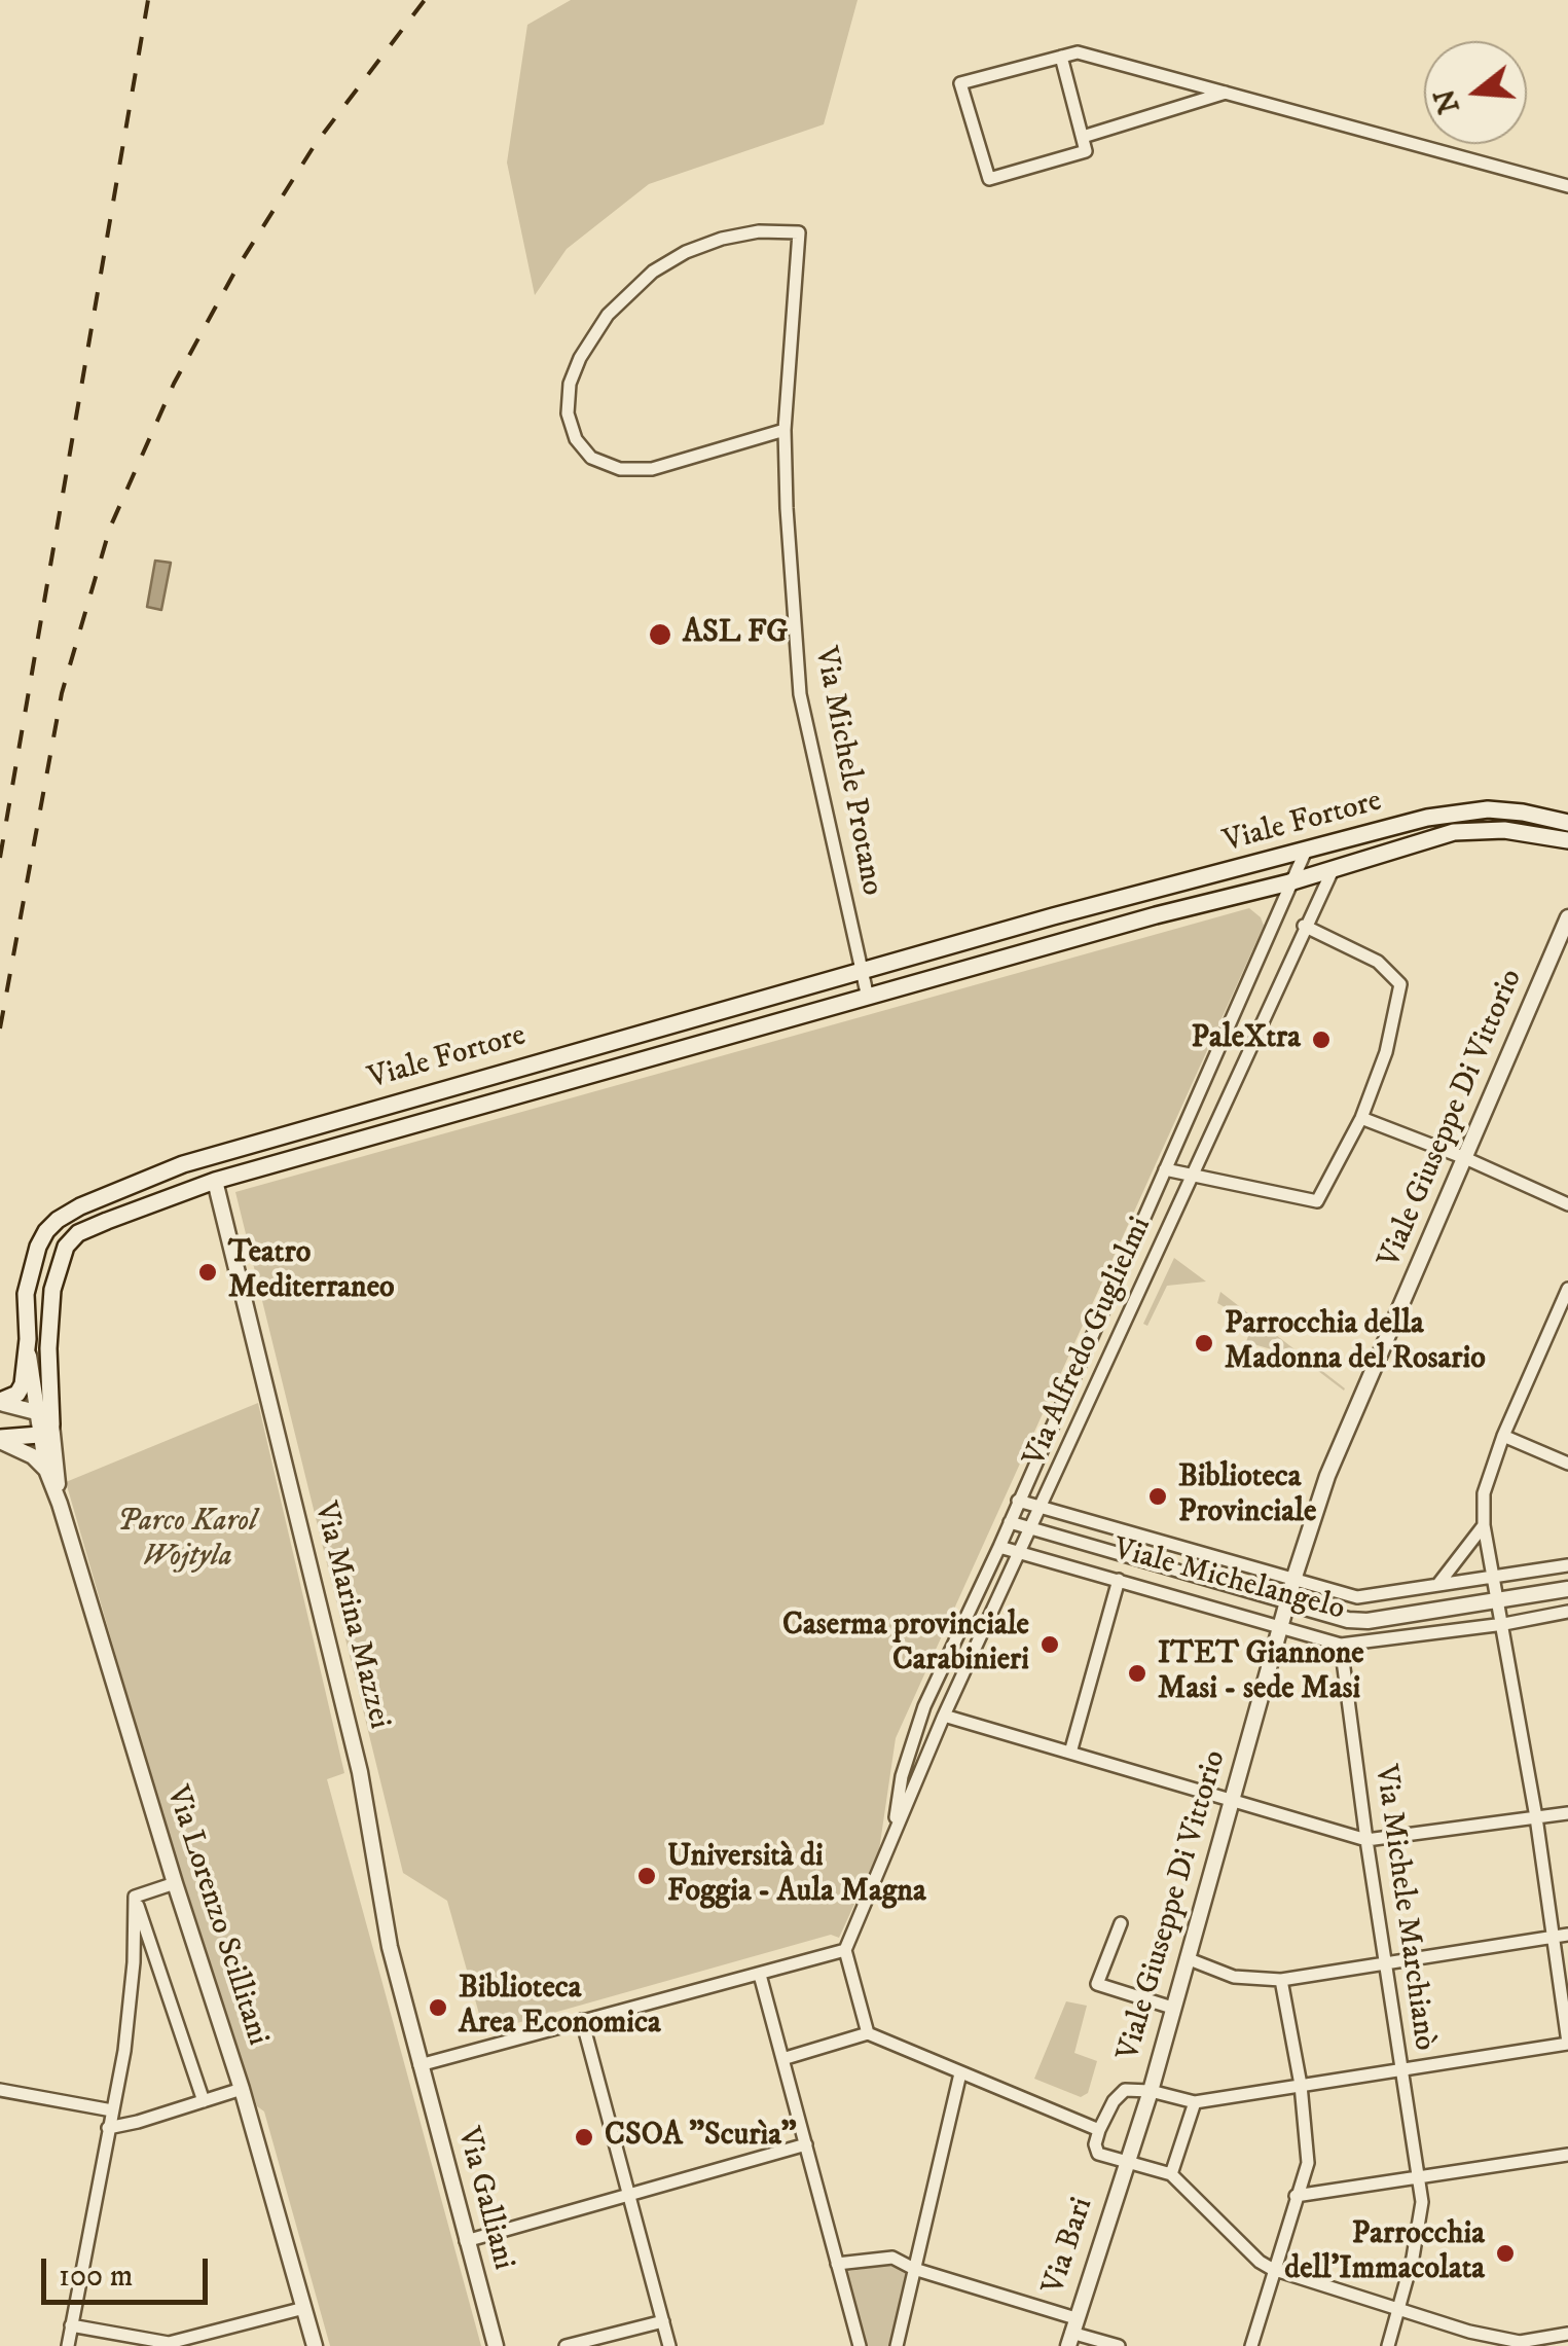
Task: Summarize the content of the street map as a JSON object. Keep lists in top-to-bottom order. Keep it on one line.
{"streets":{"main road":["Viale Fortore"],"street":["Via Michele Protano","Viale Giuseppe Di Vittorio","Via Alfredo Guglielmi","Viale Michelangelo","Via Marina Mazzei","Via Michele Marchianò","Via Lorenzo Scillitani","Via Galliani","Via Bari"]},"crossings":[["Via Michele Protano","Viale Fortore"],["Viale Fortore","Via Alfredo Guglielmi"],["Viale Fortore","Via Marina Mazzei"],["Viale Giuseppe Di Vittorio","Viale Michelangelo"],["Viale Giuseppe Di Vittorio","Via Bari"],["Via Alfredo Guglielmi","Viale Michelangelo"],["Viale Michelangelo","Via Michele Marchianò"],["Via Marina Mazzei","Via Galliani"]],"parks":["Parco Karol Wojtyla"],"places":["ASL FG","PaleXtra","Teatro Mediterraneo","Parrocchia della Madonna del Rosario","Biblioteca Provinciale","Caserma provinciale Carabinieri","ITET Giannone Masi - sede Masi","Università di Foggia - Aula Magna","Biblioteca Area Economica","CSOA \"Scurìa\"","Parrocchia dell'Immacolata"],"scale_bar":"100 m","north":"left"}
